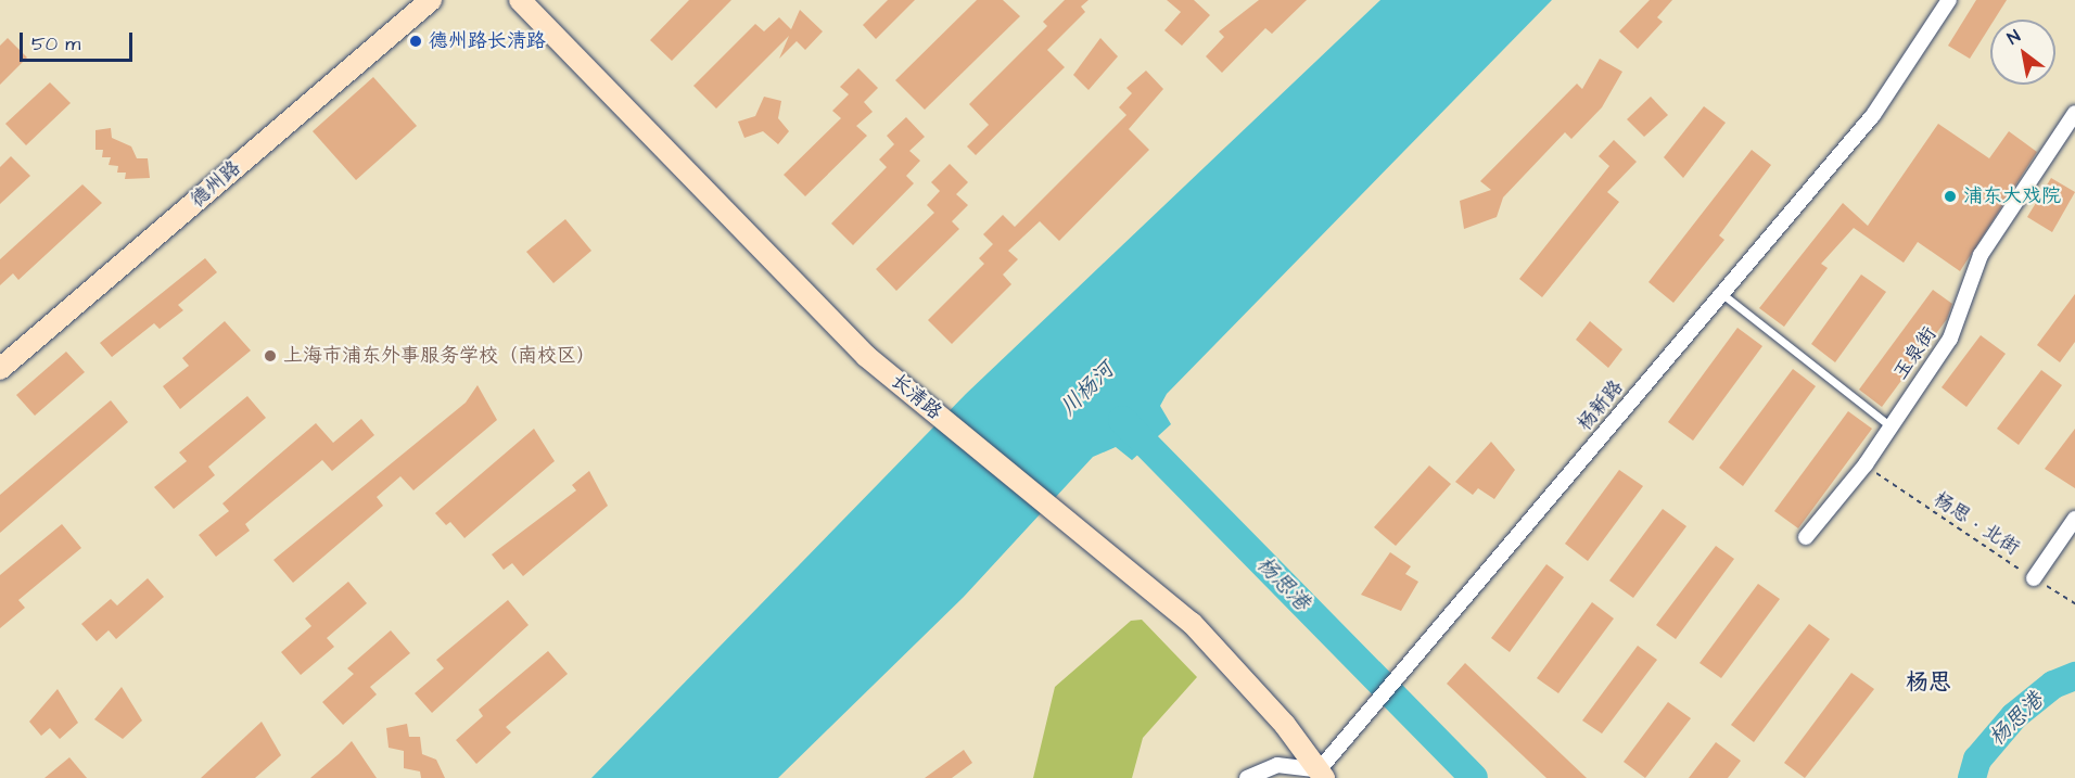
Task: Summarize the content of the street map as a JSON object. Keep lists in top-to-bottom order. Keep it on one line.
{"streets":{"main road":["德州路","长清路"],"street":["玉泉街","杨新路"],"path":["杨思 • 北街"]},"crossings":[["玉泉街","杨思 • 北街"],["长清路","杨新路"]],"districts":["杨思"],"water":["川杨河","杨思港"],"places":["德州路长清路","浦东大戏院","上海市浦东外事服务学校（南校区）"],"scale_bar":"50 m","north":"top left"}
